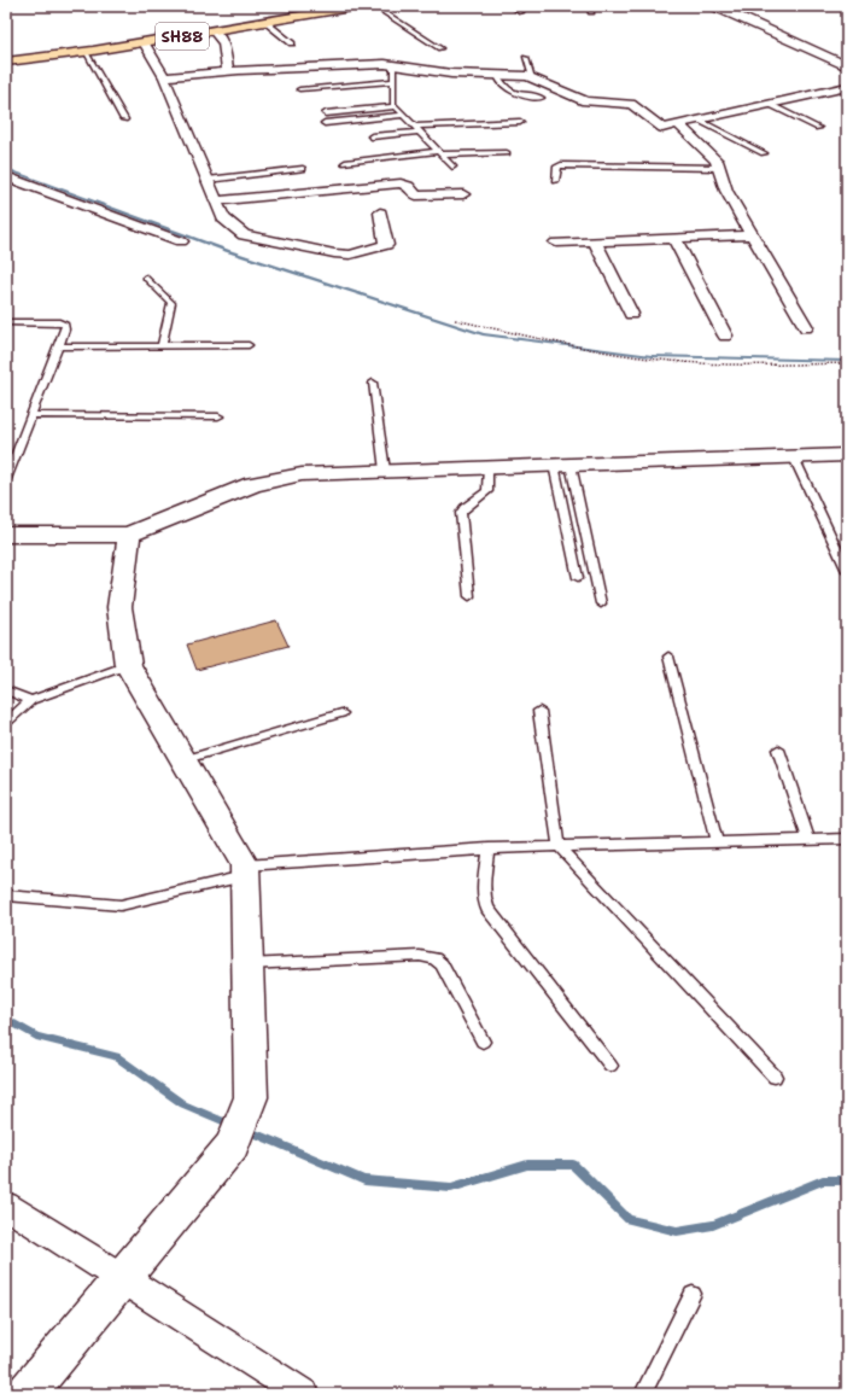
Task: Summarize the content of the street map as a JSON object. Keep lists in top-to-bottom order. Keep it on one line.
{"streets":{"main road":["SH88"]}}
